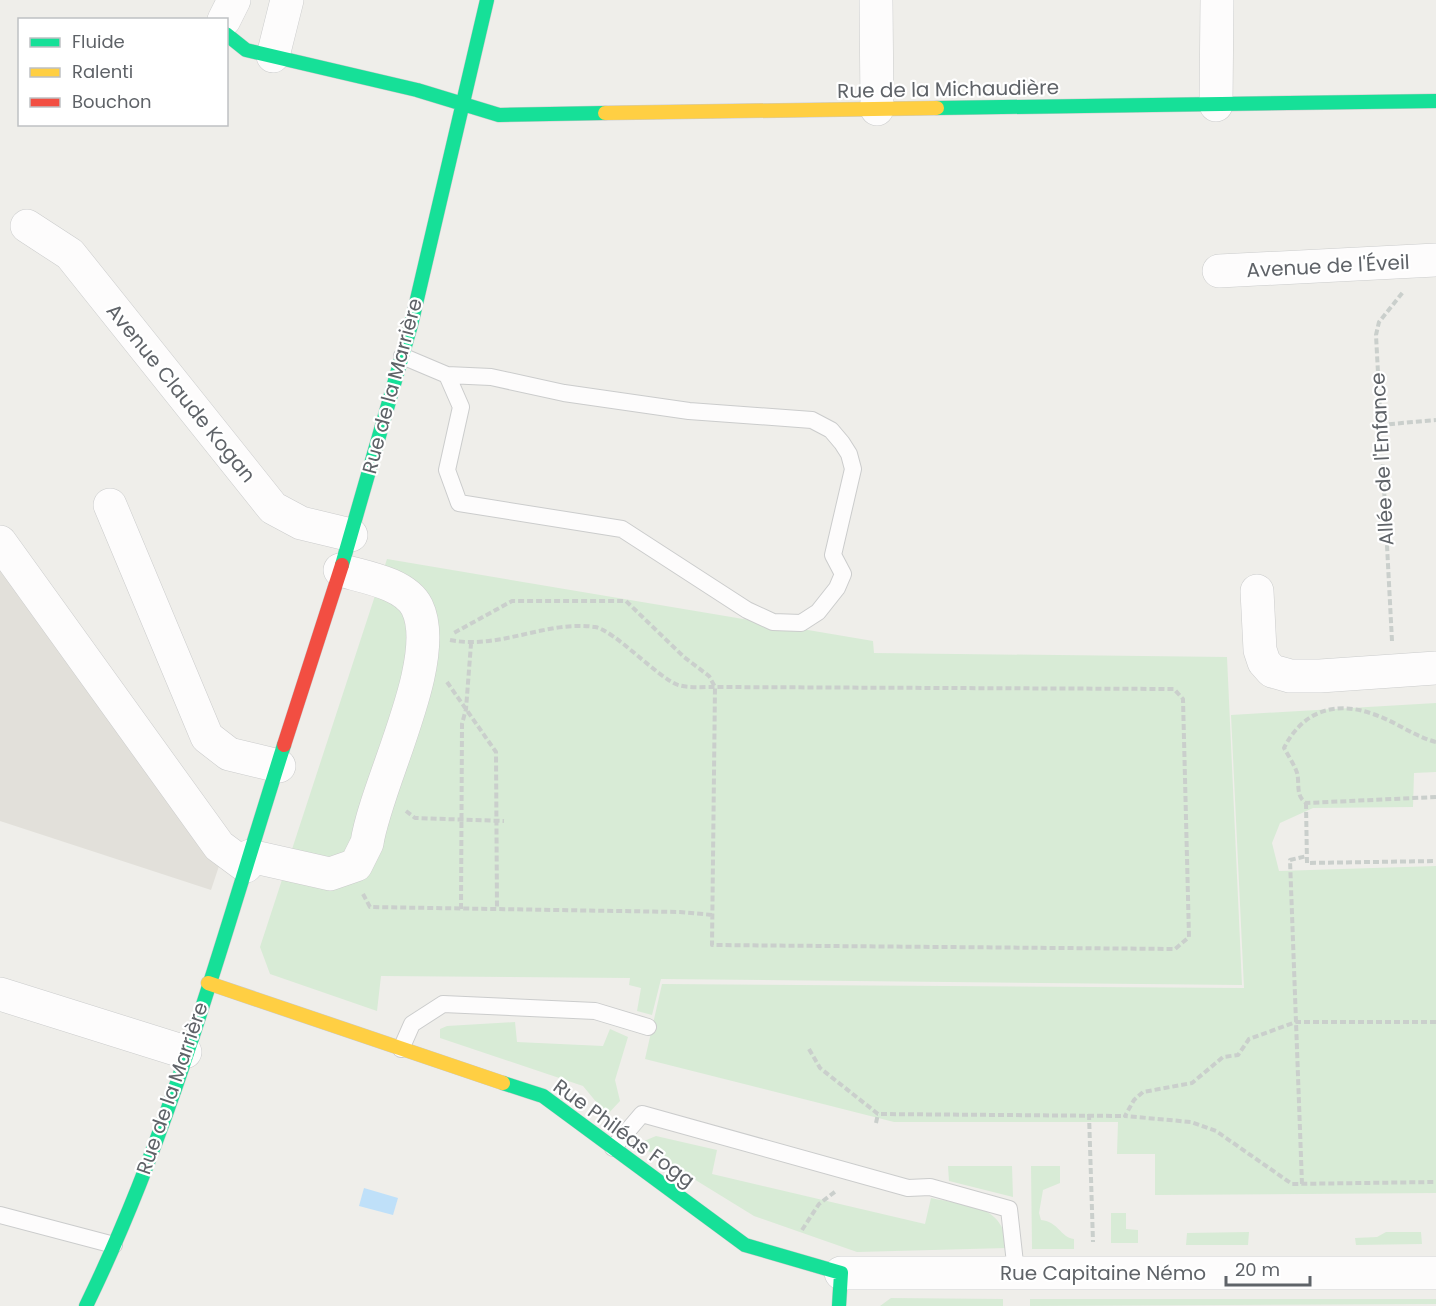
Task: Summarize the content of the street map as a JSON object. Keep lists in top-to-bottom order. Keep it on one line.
{"streets":{"street":["Rue de la Michaudière","Avenue de l'Éveil","Rue de la Marrière","Avenue Claude Kogan","Rue Philéas Fogg","Rue Capitaine Némo"],"path":["Allée de l'Enfance"]},"crossings":[["Rue de la Michaudière","Rue de la Marrière"],["Avenue de l'Éveil","Allée de l'Enfance"],["Rue de la Marrière","Avenue Claude Kogan"],["Rue de la Marrière","Rue Philéas Fogg"],["Rue Philéas Fogg","Rue Capitaine Némo"]],"legend":["Fluide","Ralenti","Bouchon"],"scale_bar":"20 m"}
